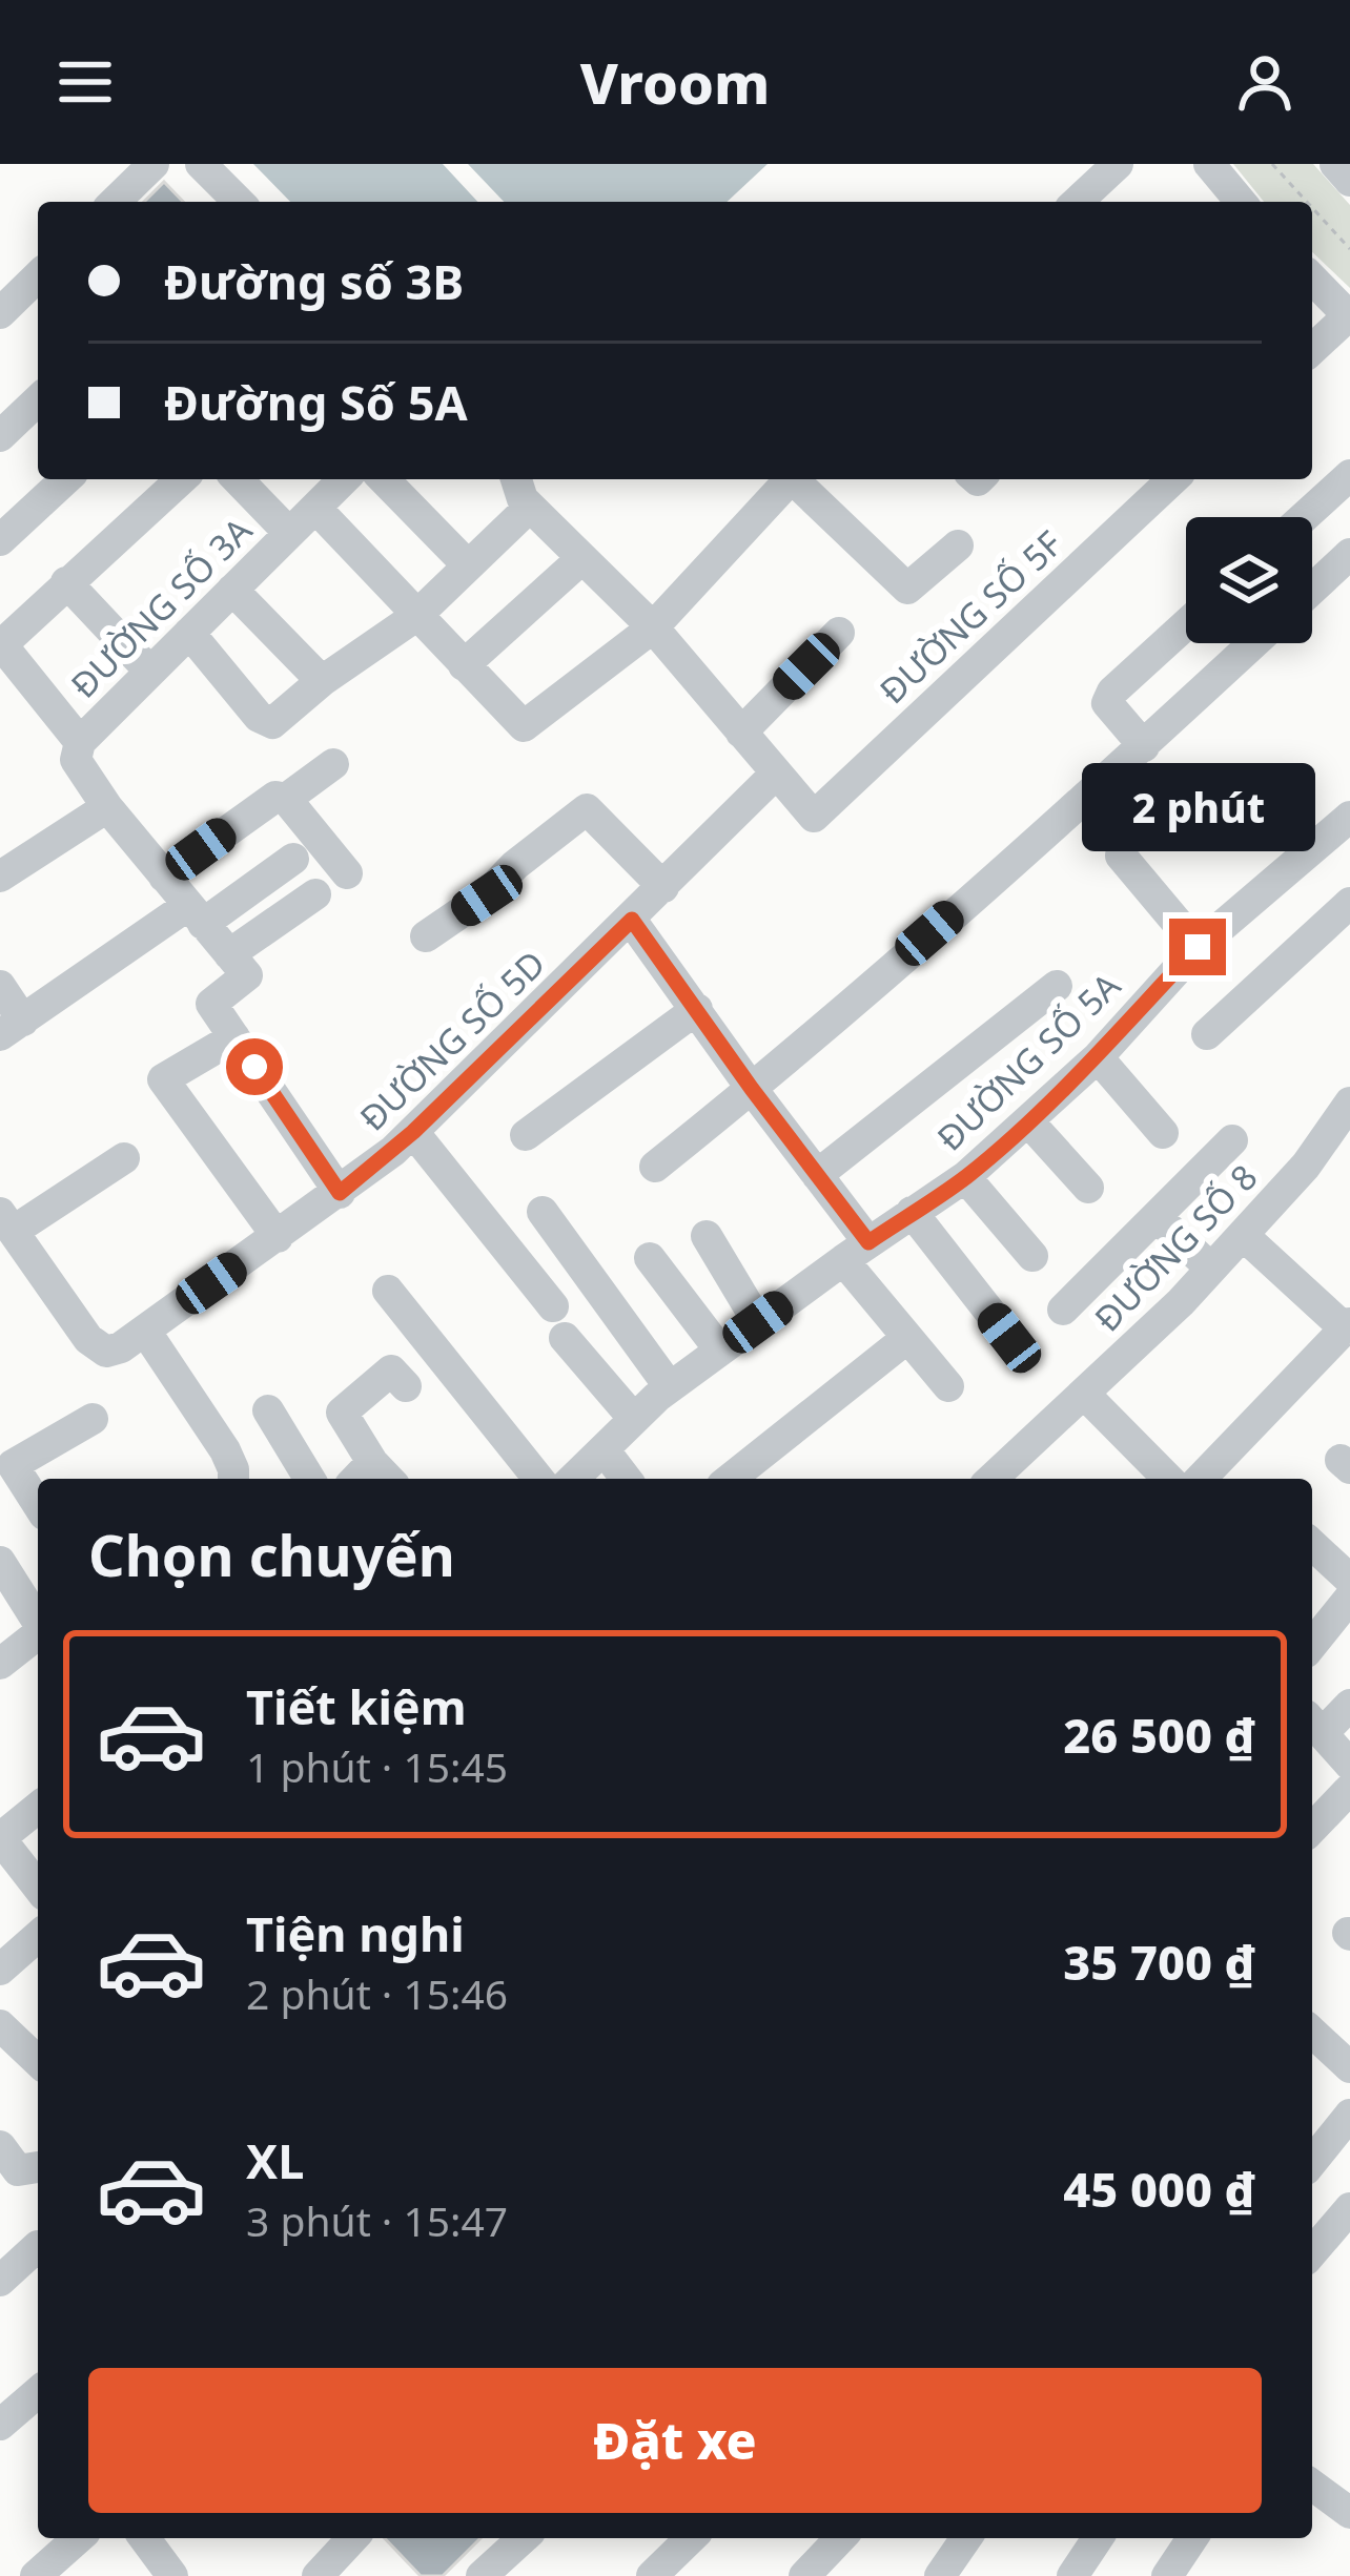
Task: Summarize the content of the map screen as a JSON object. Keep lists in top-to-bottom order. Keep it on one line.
{"streets":{"street":["ĐƯỜNG SỐ 3A","ĐƯỜNG SỐ 5F","ĐƯỜNG SỐ 5D","ĐƯỜNG SỐ 5A","ĐƯỜNG SỐ 8"]},"crossings":[["ĐƯỜNG SỐ 5F","ĐƯỜNG SỐ 5D"]],"page":{"header":"Vroom","banner":["Đường số 3B","Đường Số 5A"],"bubble":"2 phút","heading":"Chọn chuyến","list":[{"name":"Tiết kiệm","note":"1 phút · 15:45","value":"26 500 ₫"},{"name":"Tiện nghi","note":"2 phút · 15:46","value":"35 700 ₫"},{"name":"XL","note":"3 phút · 15:47","value":"45 000 ₫"}],"buttons":"Đặt xe"}}
